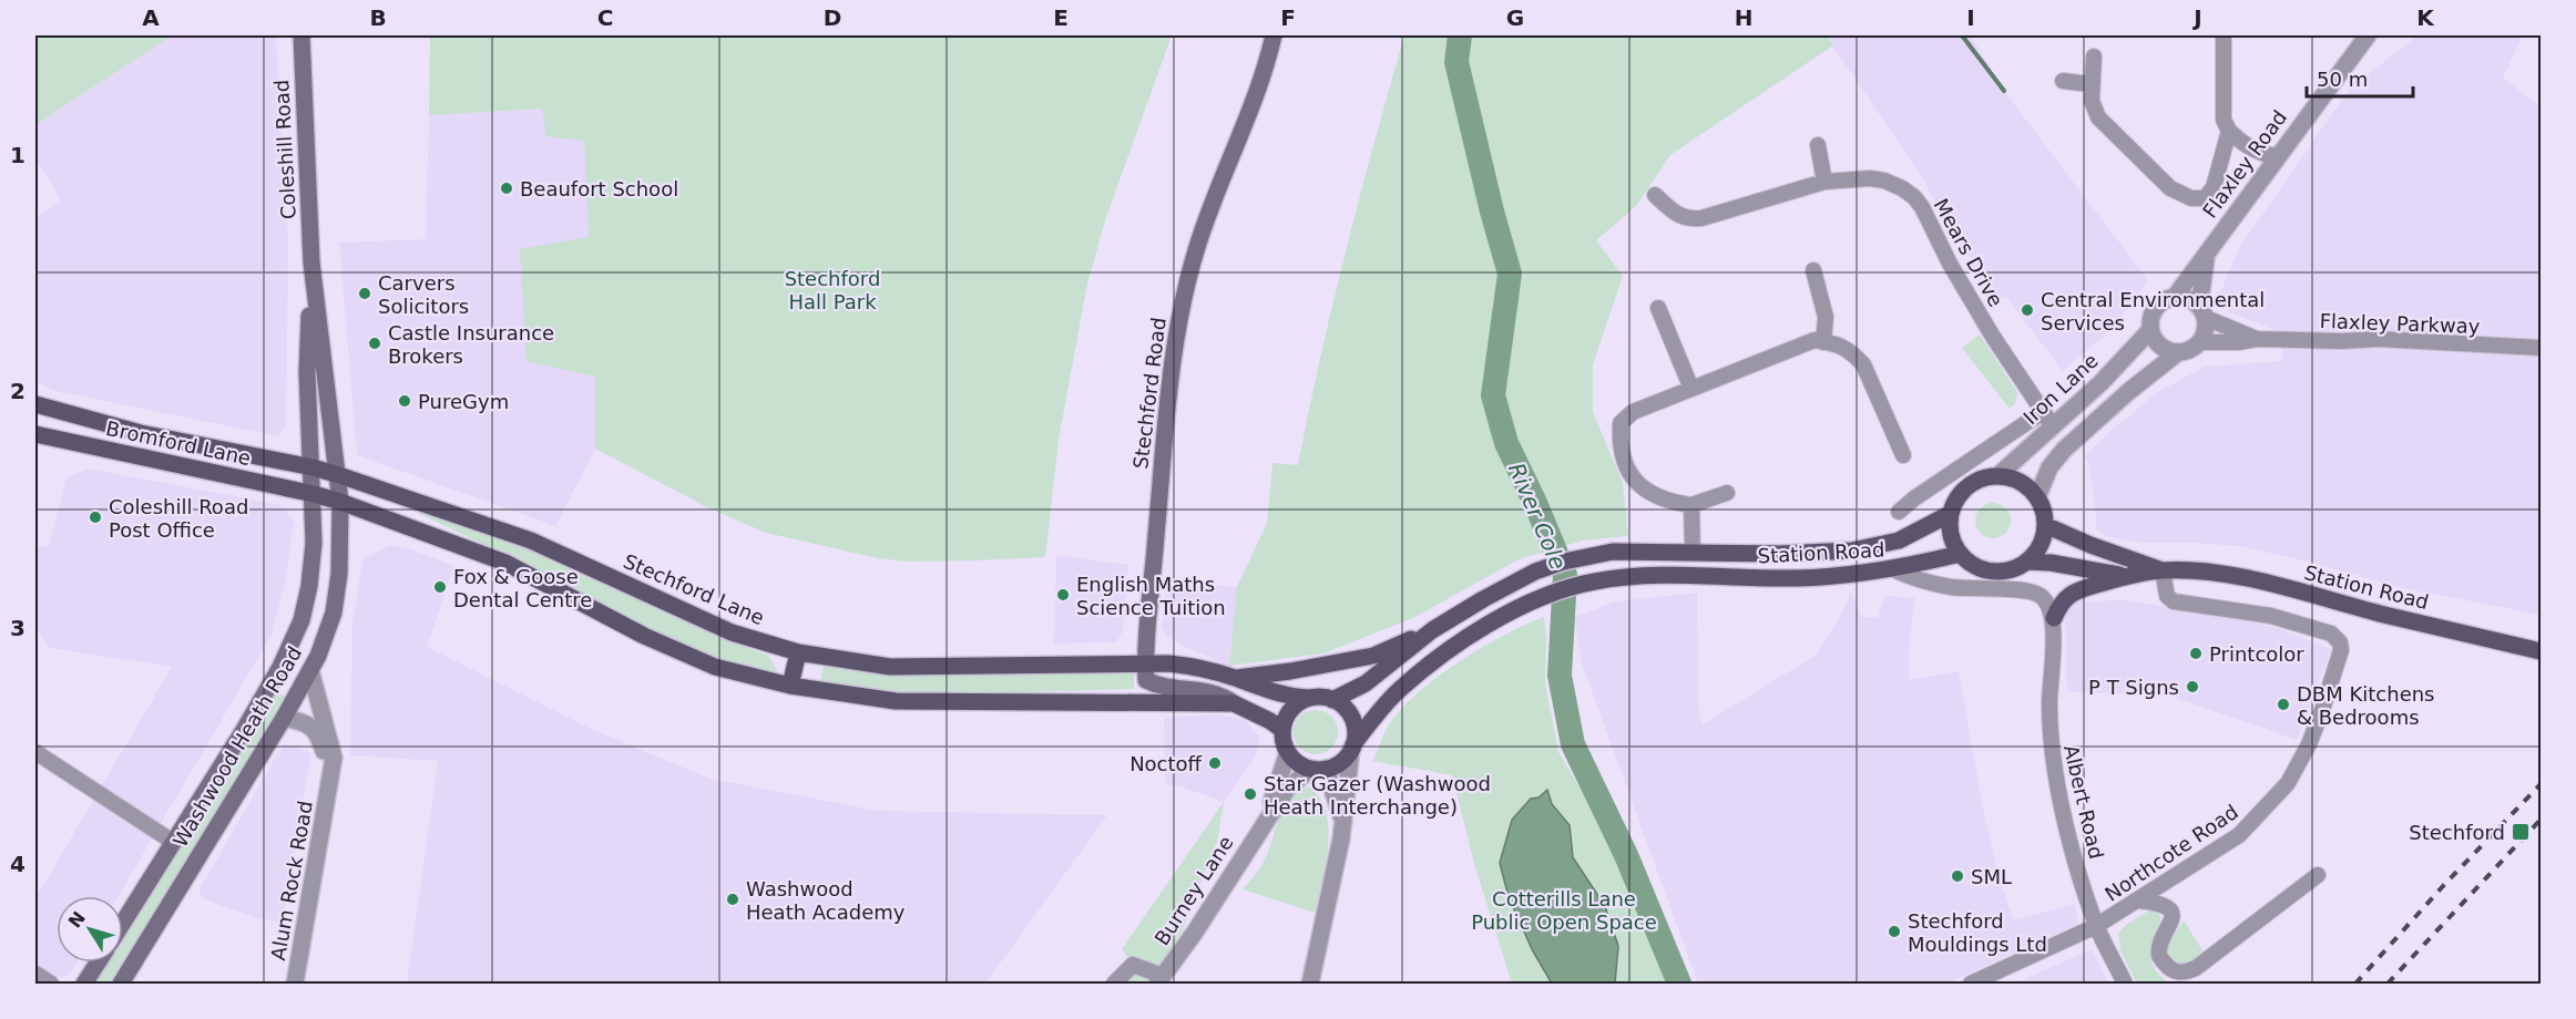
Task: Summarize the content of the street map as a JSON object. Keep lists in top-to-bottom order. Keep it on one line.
{"streets":{"main road":["Coleshill Road","Stechford Road","Bromford Lane","Station Road","Stechford Lane","Washwood Heath Road"],"street":["Flaxley Road","Mears Drive","Flaxley Parkway","Iron Lane","Albert Road","Northcote Road","Alum Rock Road","Burney Lane"]},"crossings":[["Coleshill Road","Bromford Lane"],["Coleshill Road","Stechford Lane"],["Coleshill Road","Washwood Heath Road"],["Flaxley Road","Flaxley Parkway"],["Flaxley Road","Iron Lane"],["Mears Drive","Iron Lane"],["Flaxley Parkway","Iron Lane"],["Stechford Road","Stechford Lane"],["Bromford Lane","Stechford Lane"],["Bromford Lane","Washwood Heath Road"],["Station Road","Stechford Lane"],["Station Road","Albert Road"],["Station Road","Northcote Road"],["Station Road","Burney Lane"],["Stechford Lane","Washwood Heath Road"],["Stechford Lane","Burney Lane"],["Washwood Heath Road","Alum Rock Road"],["Albert Road","Northcote Road"]],"water":["River Cole"],"parks":["Stechford Hall Park","Cotterills Lane Public Open Space"],"places":{"other":["Beaufort School","Carvers Solicitors","Central Environmental Services","Castle Insurance Brokers","PureGym","Coleshill Road Post Office","Fox & Goose Dental Centre","English Maths Science Tuition","Printcolor","P T Signs","DBM Kitchens & Bedrooms","Noctoff","Star Gazer (Washwood Heath Interchange)","SML","Washwood Heath Academy","Stechford Mouldings Ltd"],"transit":["Stechford"]},"scale_bar":"50 m","north":"top left","grid":{"columns":["A","B","C","D","E","F","G","H","I","J","K"],"rows":["1","2","3","4"]}}
